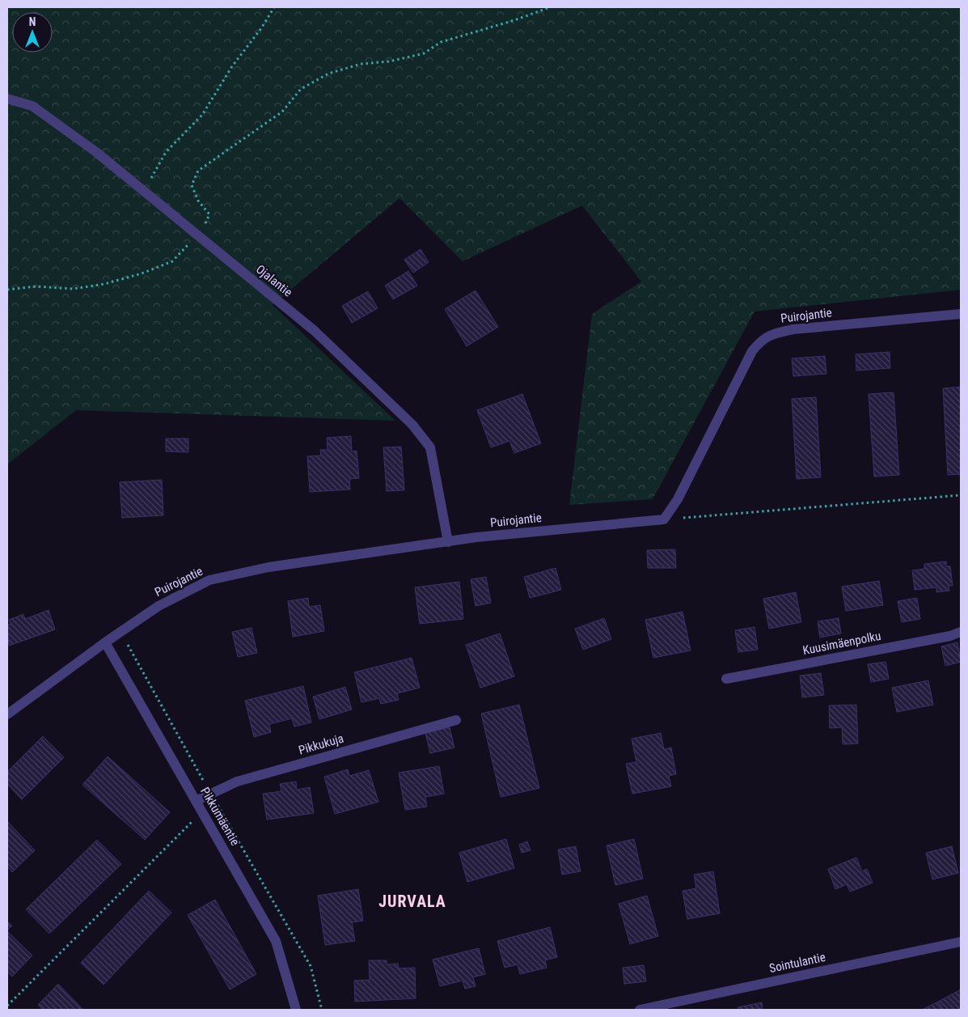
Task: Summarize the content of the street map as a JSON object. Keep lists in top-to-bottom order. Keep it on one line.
{"streets":{"street":["Ojalantie","Puirojantie","Kuusimäenpolku","Pikkukuja","Pikkumäentie","Sointulantie"]},"crossings":[["Ojalantie","Puirojantie"],["Puirojantie","Pikkumäentie"],["Pikkukuja","Pikkumäentie"]],"districts":["JURVALA"],"north":"top"}
